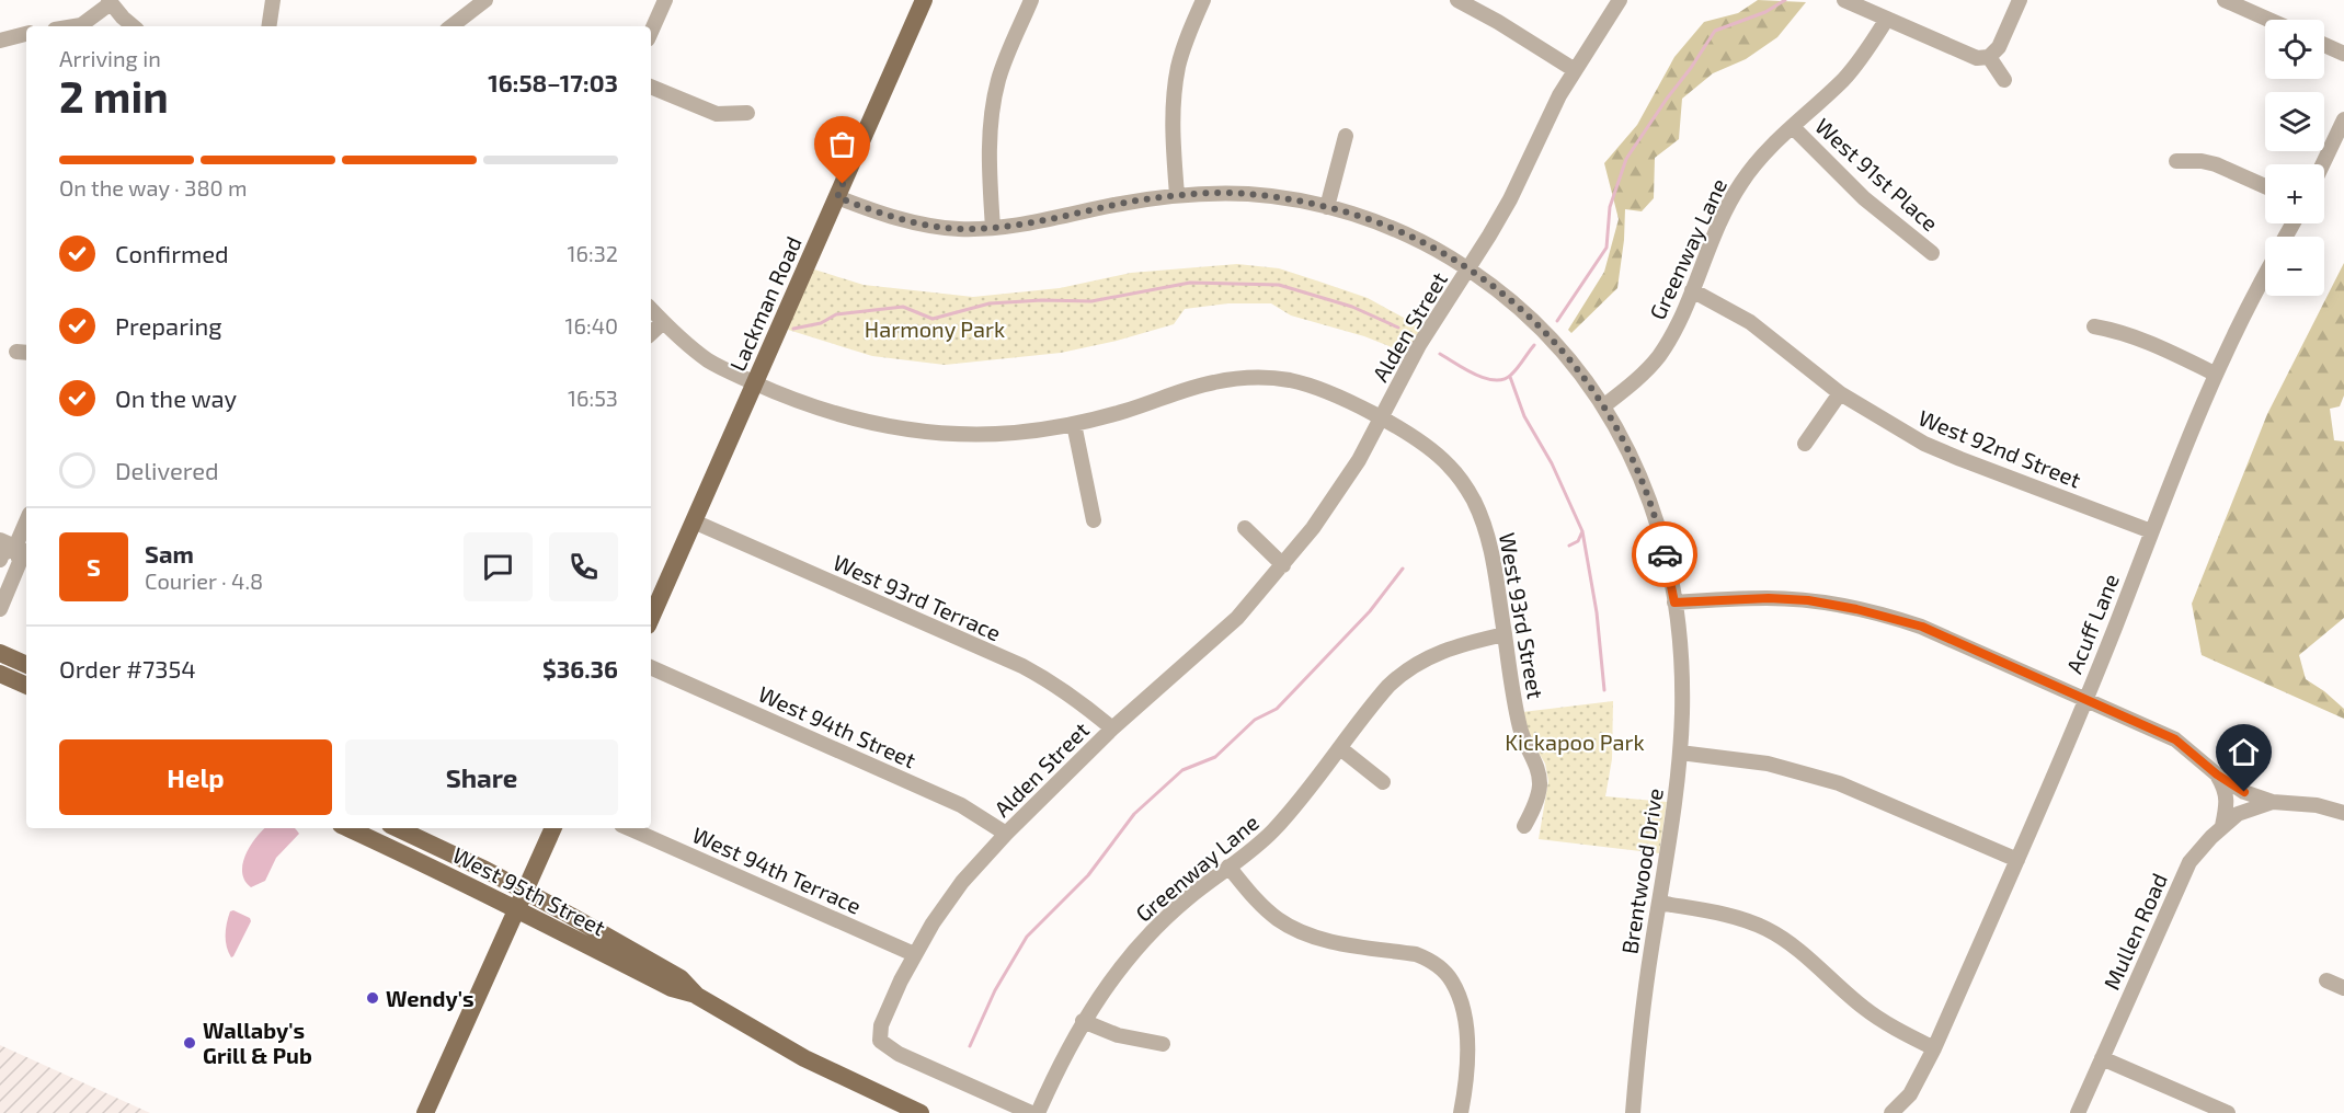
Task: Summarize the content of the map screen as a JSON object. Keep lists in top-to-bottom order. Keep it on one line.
{"streets":{"main road":["Lackman Road","West 95th Street"],"street":["West 91st Place","Greenway Lane","Alden Street","West 92nd Street","West 93rd Terrace","West 93rd Street","Acuff Lane","West 94th Street","West 94th Terrace","Brentwood Drive","Mullen Road"]},"crossings":[["West 91st Place","Greenway Lane"],["Greenway Lane","West 92nd Street"],["Greenway Lane","West 93rd Street"],["Greenway Lane","Brentwood Drive"],["Lackman Road","West 93rd Terrace"],["Lackman Road","West 93rd Street"],["Lackman Road","Brentwood Drive"],["Alden Street","West 93rd Terrace"],["Alden Street","West 93rd Street"],["Alden Street","West 94th Street"],["Alden Street","West 94th Terrace"],["Alden Street","Brentwood Drive"],["West 92nd Street","Acuff Lane"]],"parks":["Harmony Park","Kickapoo Park"],"places":["Wendy's","Wallaby's Grill & Pub"],"page":{"map_buttons":["+","−"],"heading":["2 min","Arriving in","16:58–17:03"],"panel":["Sam","Courier · 4.8","Order #7354","$36.36"],"bar":"On the way · 380 m","list":[["Confirmed","16:32"],["Preparing","16:40"],["On the way","16:53"],"Delivered"],"round":"S","buttons":["Help","Share"]}}
